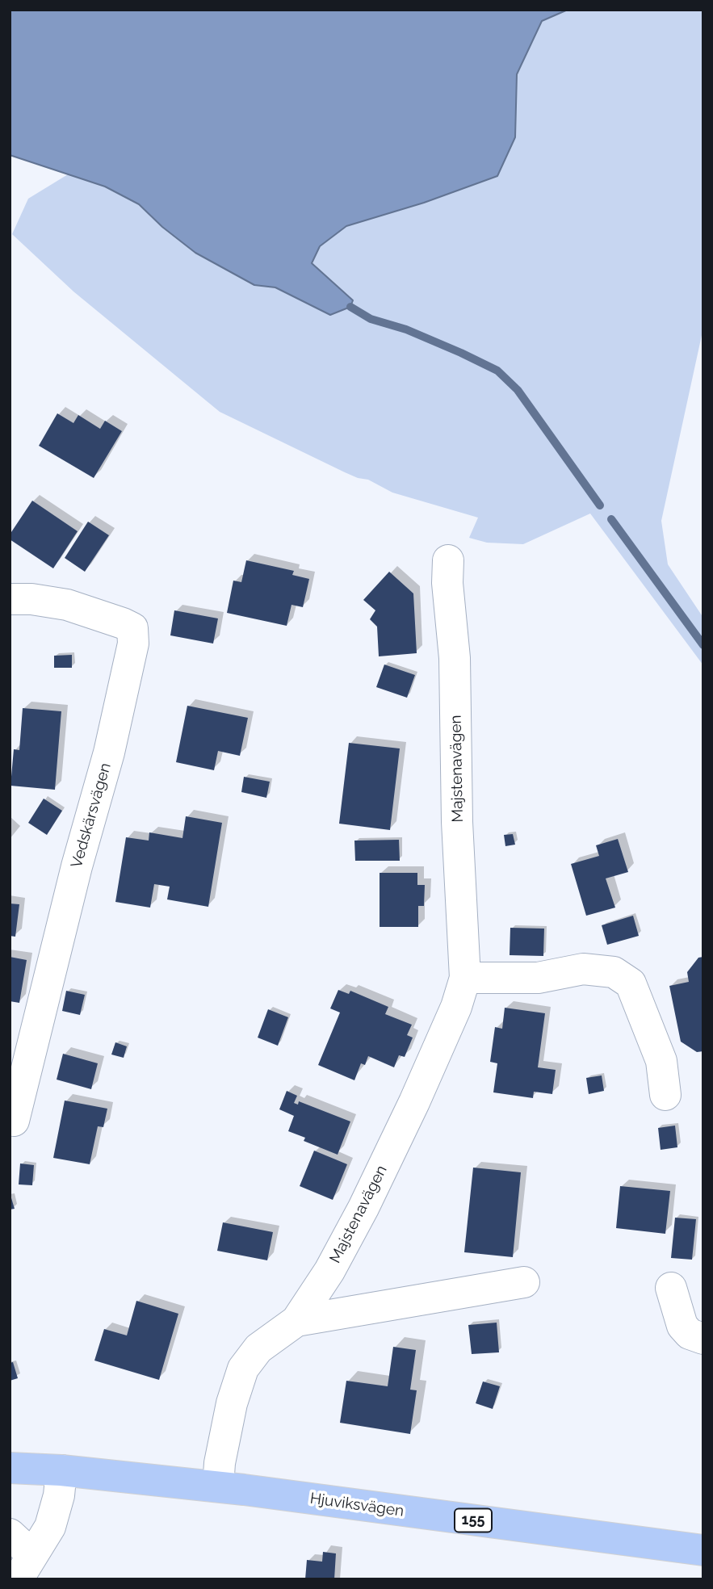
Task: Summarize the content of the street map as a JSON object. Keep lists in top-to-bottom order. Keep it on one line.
{"streets":{"main road":["Hjuviksvägen","155"],"street":["Majstenavägen","Vedskärsvägen"]},"crossings":[["Majstenavägen","Hjuviksvägen"]]}
